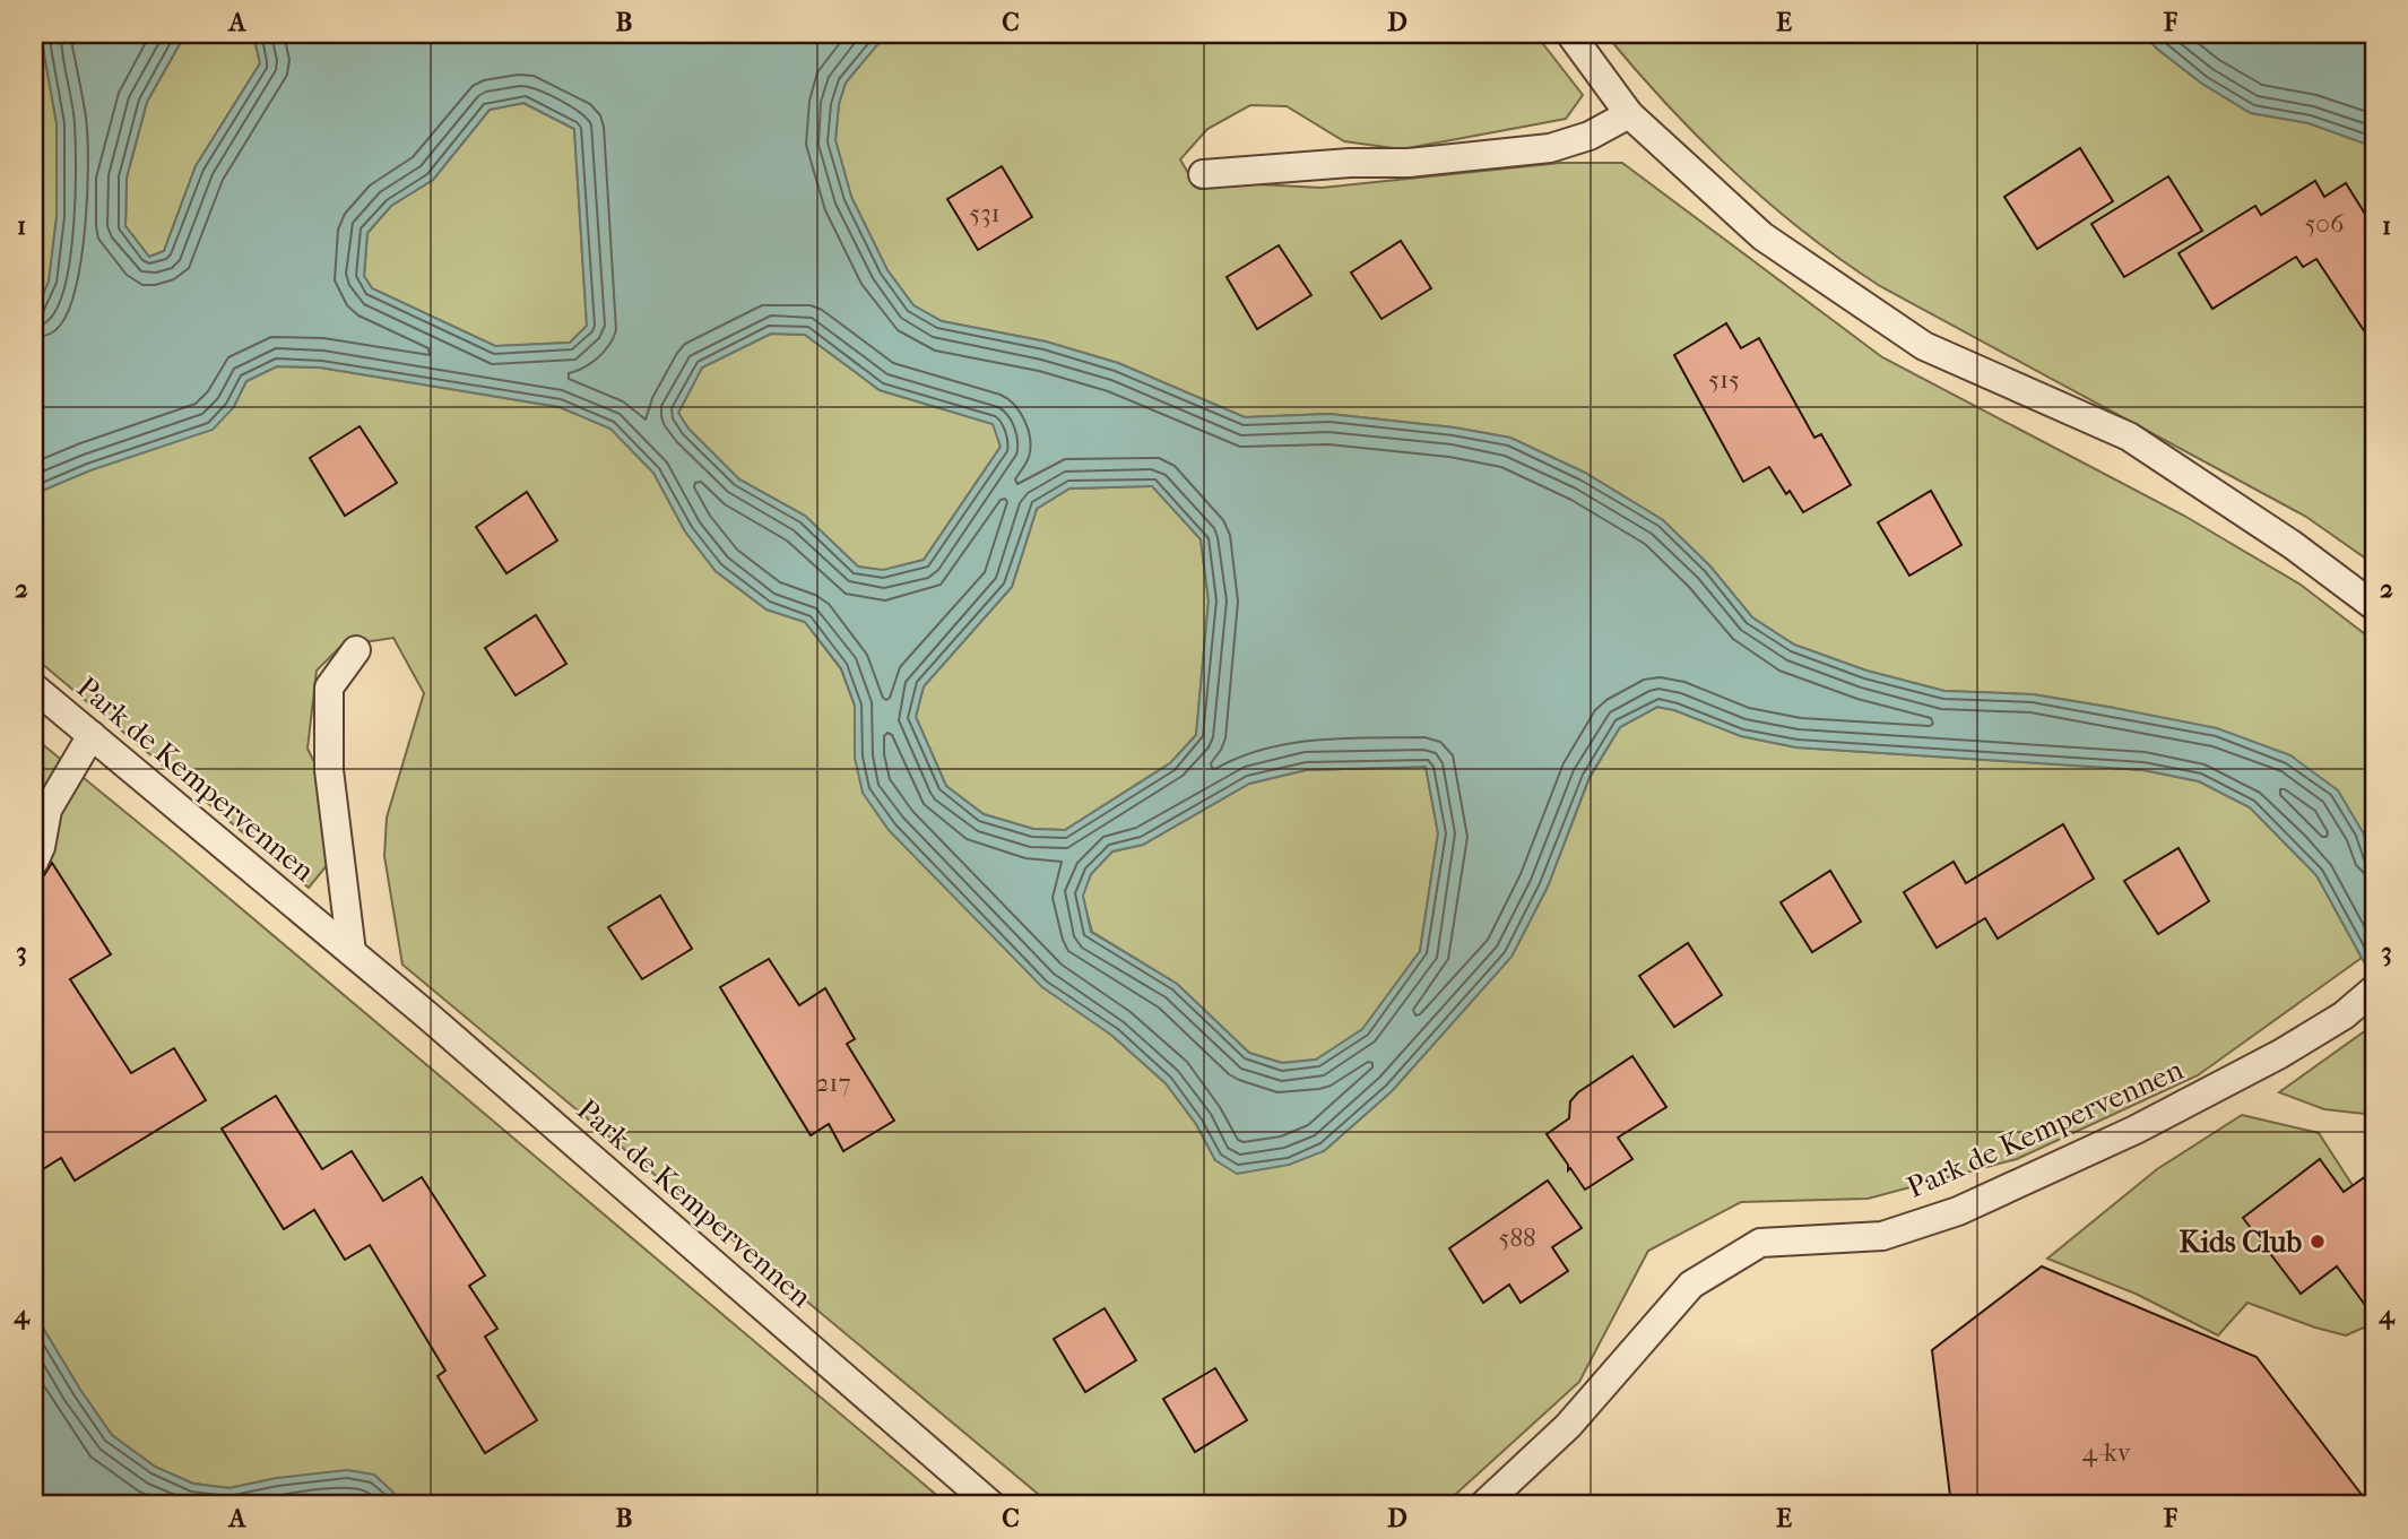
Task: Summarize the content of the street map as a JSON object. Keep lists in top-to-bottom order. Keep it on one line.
{"streets":{"lane":["Park de Kempervennen"]},"places":["Kids Club"],"house_numbers":["531","506","515","217","588","4-kv"],"grid":{"columns":["A","B","C","D","E","F"],"rows":["1","2","3","4"]}}
